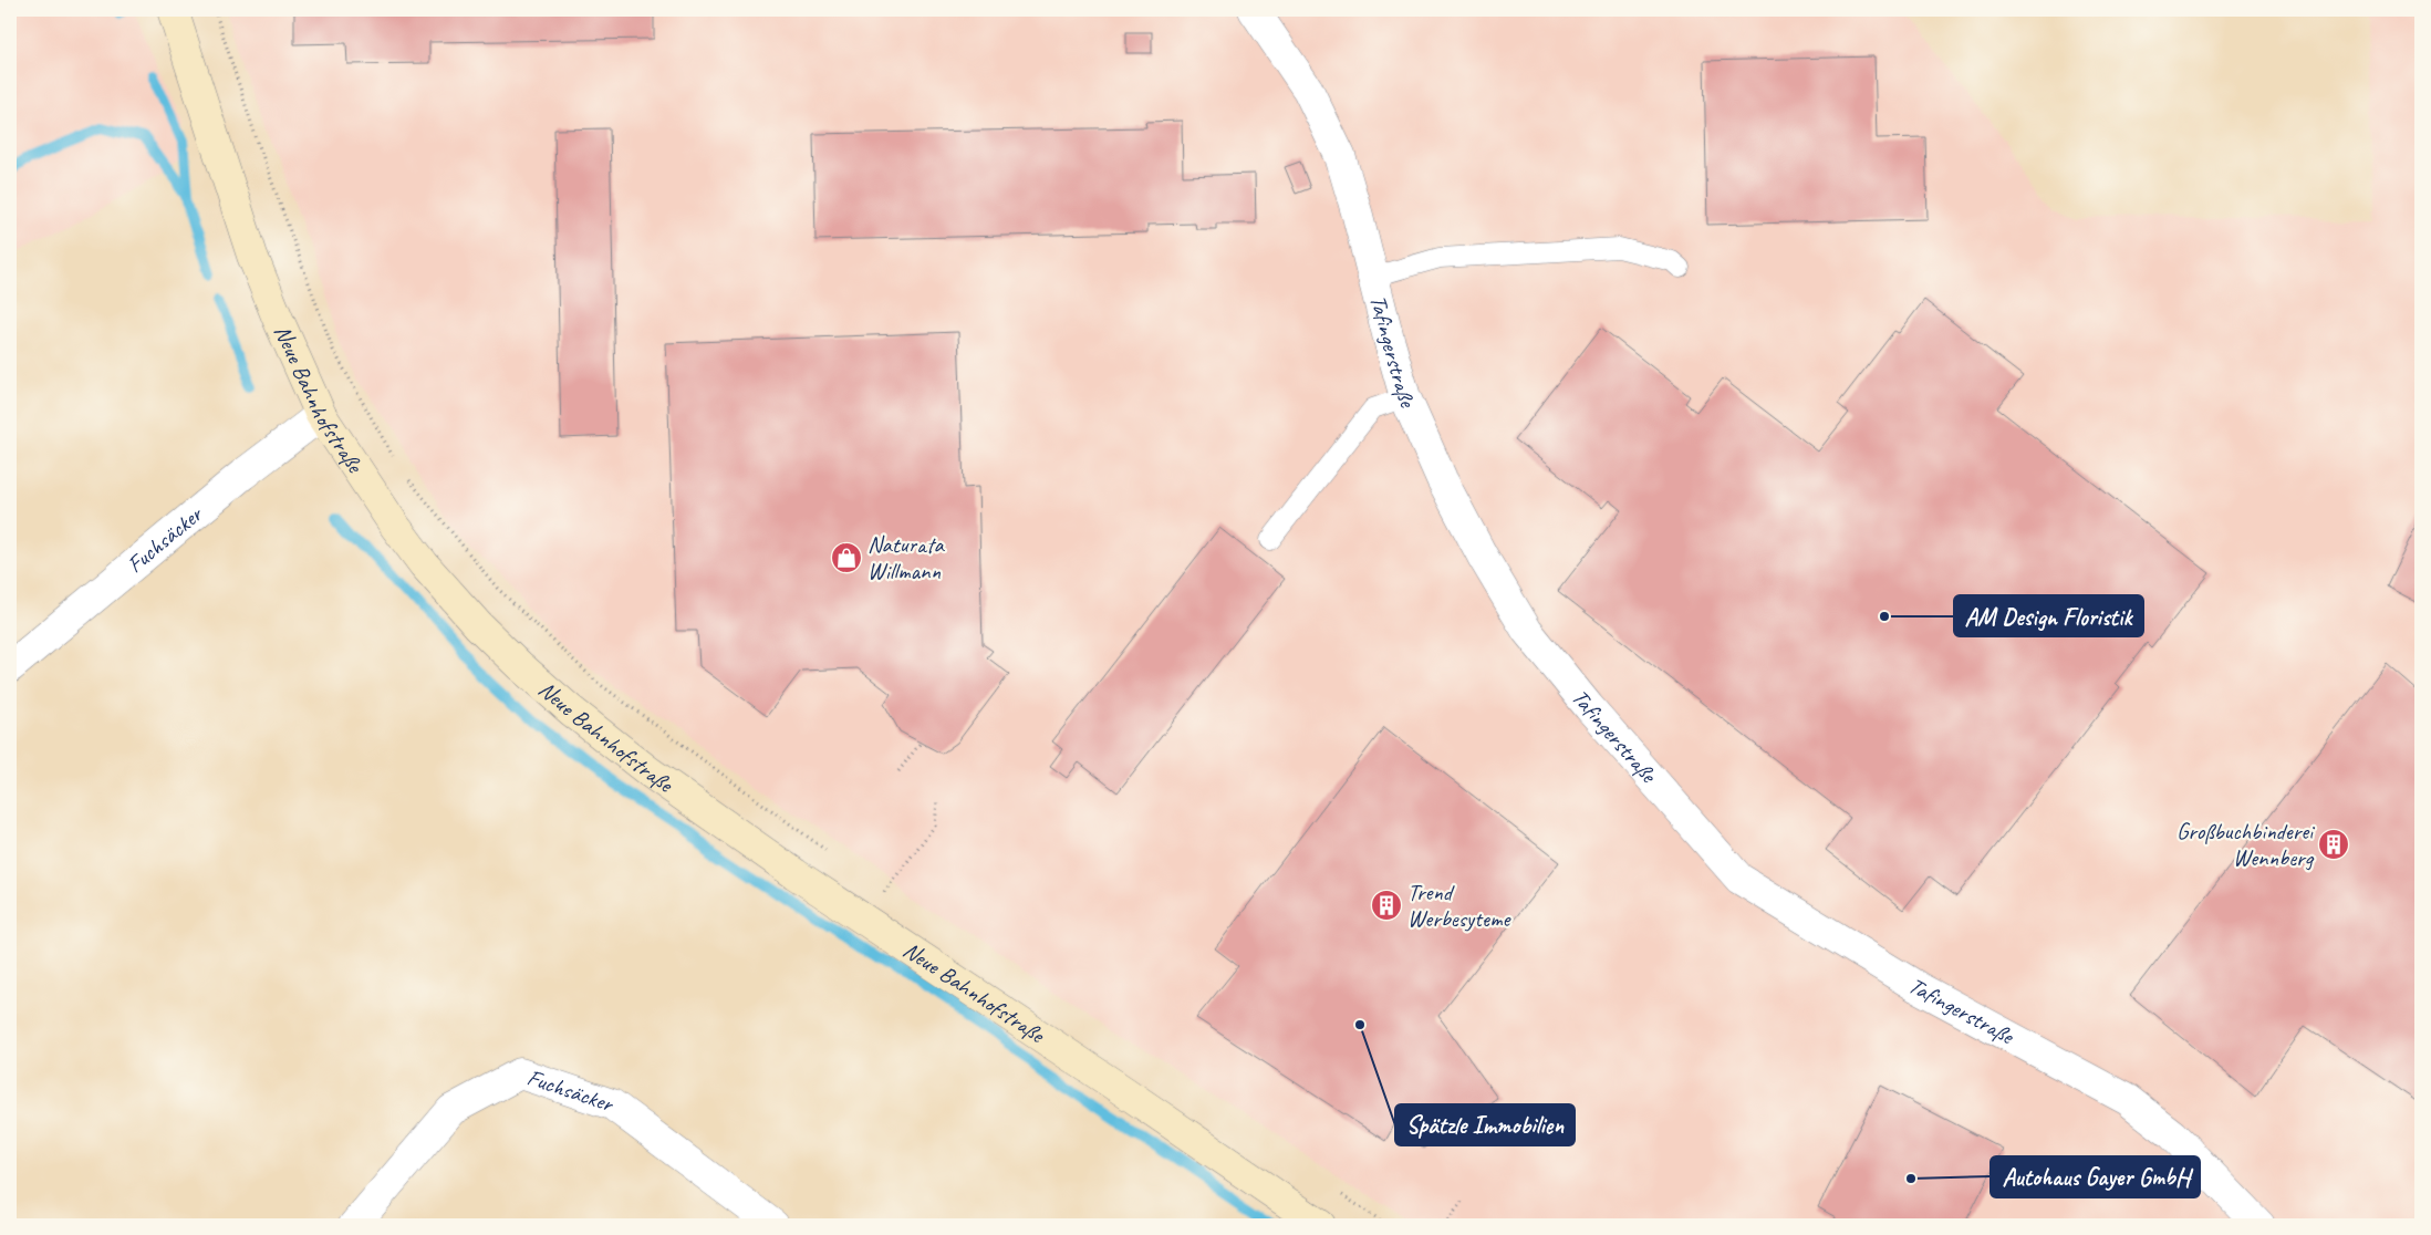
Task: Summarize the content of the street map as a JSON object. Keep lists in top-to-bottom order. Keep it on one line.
{"streets":{"main road":["Neue Bahnhofstraße"],"street":["Tafingerstraße","Fuchsäcker"]},"crossings":[["Neue Bahnhofstraße","Fuchsäcker"]],"places":{"shop":["Naturata Willmann"],"other":["AM Design Floristik","Spätzle Immobilien","Autohaus Gayer GmbH"],"building":["Großbuchbinderei Wennberg","Trend Werbesyteme"]}}
